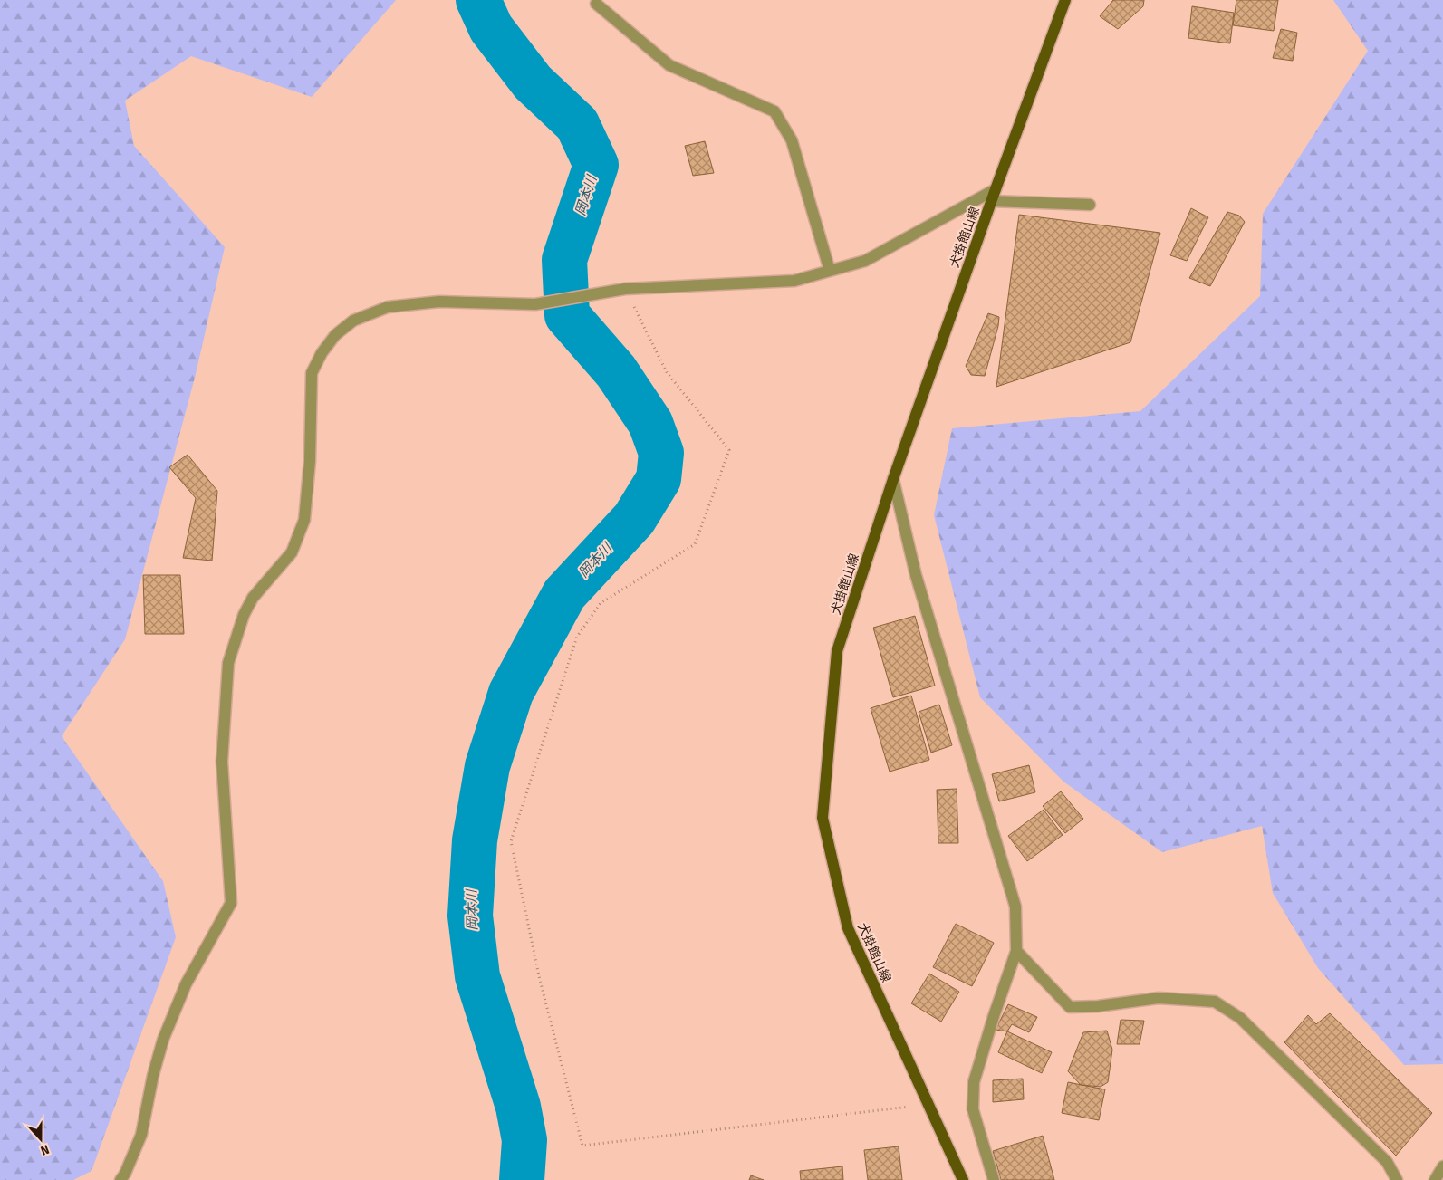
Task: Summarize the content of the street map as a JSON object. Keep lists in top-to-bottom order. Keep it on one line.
{"streets":{"main road":["犬掛館山線"]},"water":["岡本川"],"north":"bottom"}
